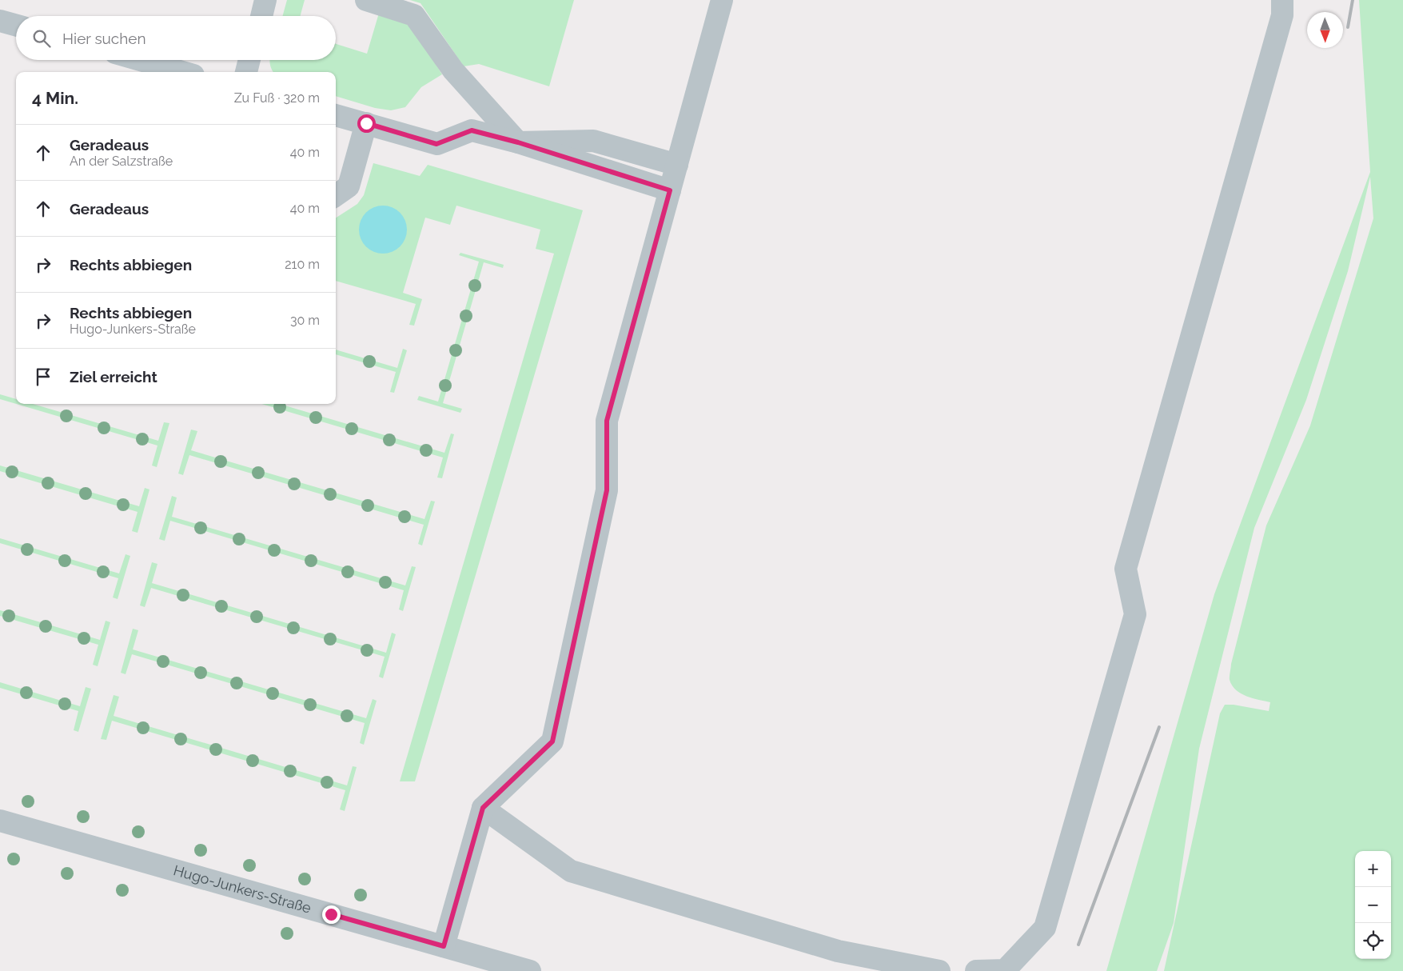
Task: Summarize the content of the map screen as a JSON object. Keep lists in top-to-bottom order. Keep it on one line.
{"streets":{"street":["Hugo-Junkers-Straße"]},"north":"bottom","page":{"search":"Hier suchen","heading":["4 Min.","Zu Fuß · 320 m"],"list":[["Geradeaus","An der Salzstraße","40 m"],["Geradeaus","40 m"],["Rechts abbiegen","210 m"],["Rechts abbiegen","Hugo-Junkers-Straße","30 m"],"Ziel erreicht"],"map_buttons":["+","−"]}}
